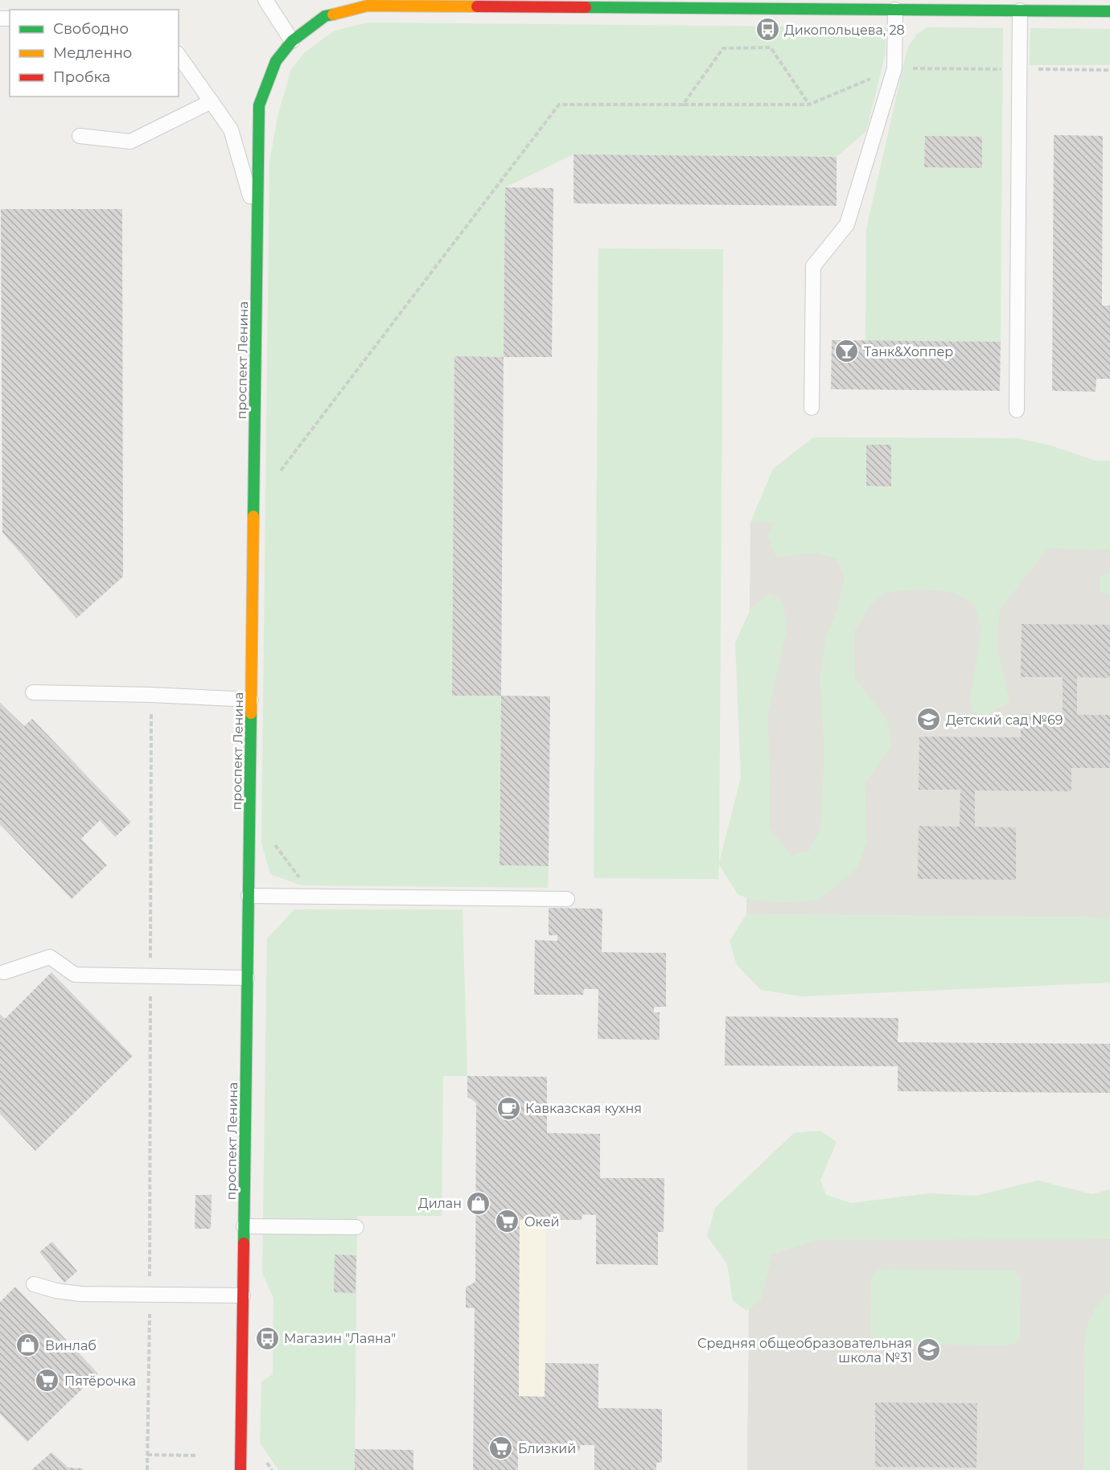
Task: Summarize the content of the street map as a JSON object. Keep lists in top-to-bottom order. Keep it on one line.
{"streets":{"street":["проспект Ленина"]},"places":{"bus stop":["Дикопольцева, 28","Магазин \"Лаяна\""],"bar":["Танк&Хоппер"],"school or university":["Детский сад №69","Средняя общеобразовательная школа №31"],"cafe":["Кавказская кухня"],"shop":["Дилан","Винлаб"],"supermarket":["Окей","Пятёрочка","Близкий"]},"legend":["Свободно","Медленно","Пробка"]}
